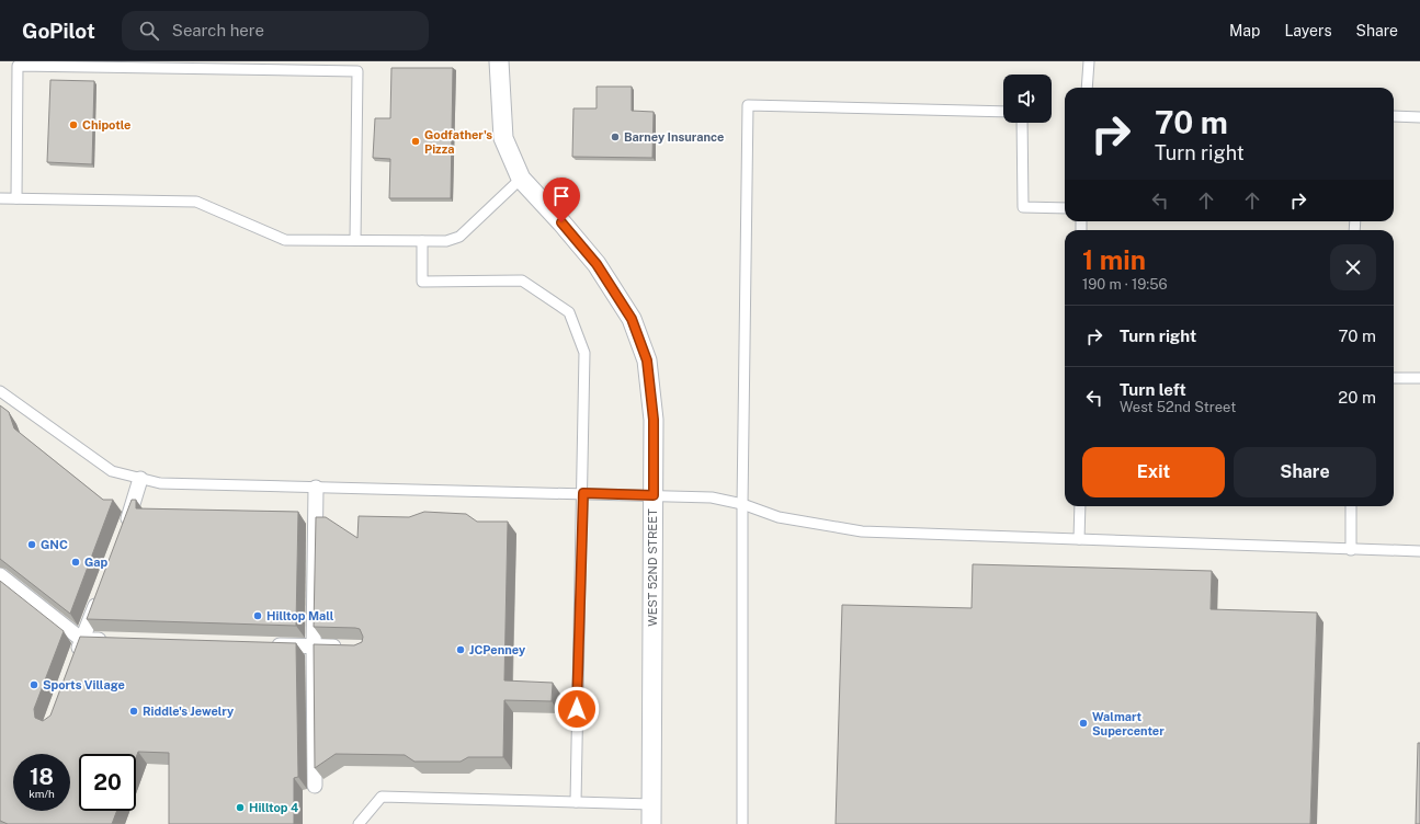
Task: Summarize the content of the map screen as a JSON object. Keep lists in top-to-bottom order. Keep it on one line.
{"streets":{"street":["WEST 52ND STREET"]},"places":["Chipotle","Barney Insurance","Godfather's Pizza","GNC","Gap","Hilltop Mall","JCPenney","Sports Village","Riddle's Jewelry","Walmart Supercenter","Hilltop 4"],"page":{"header":"GoPilot","search":"Search here","nav":["Map","Layers","Share"],"turn":["70 m","Turn right"],"heading":["1 min","190 m · 19:56"],"list":[{"name":"Turn right","value":"70 m"},{"name":"Turn left","note":"West 52nd Street","value":"20 m"}],"buttons":["Exit","Share"],"speed":"18 km/h","limit":"20"}}
